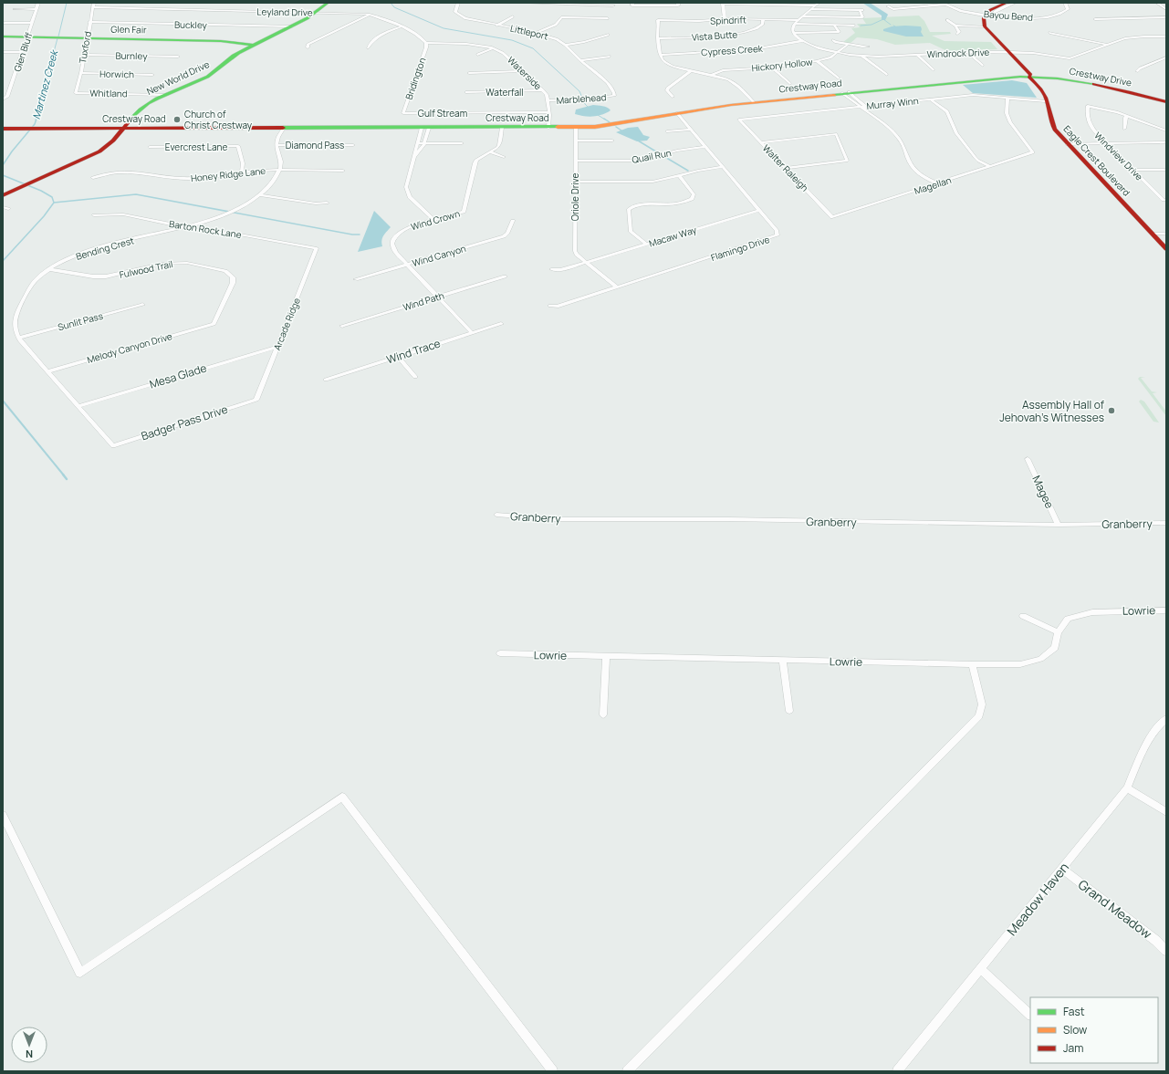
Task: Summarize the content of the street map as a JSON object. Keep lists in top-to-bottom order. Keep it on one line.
{"streets":{"main road":["Glen Fair","Crestway Drive","New World Drive","Crestway Road","Eagle Crest Boulevard"],"street":["Leyland Drive","Bayou Bend","Spindrift","Buckley","Littleport","Vista Butte","Tuxford","Cypress Creek","Glen Bluff","Windrock Drive","Burnley","Hickory Hollow","Waterside","Horwich","Bridington","Waterfall","Whitland","Marblehead","Murray Winn","Gulf Stream","Diamond Pass","Evercrest Lane","Quail Run","Windview Drive","Walter Raleigh","Honey Ridge Lane","Magellan","Oriole Drive","Wind Crown","Barton Rock Lane","Macaw Way","Bending Crest","Flamingo Drive","Wind Canyon","Fulwood Trail","Wind Path","Sunlit Pass","Arcade Ridge","Melody Canyon Drive","Wind Trace","Mesa Glade","Badger Pass Drive","Magee","Granberry","Lowrie","Meadow Haven","Grand Meadow"]},"crossings":[["Leyland Drive","Tuxford"],["Leyland Drive","Waterside"],["Leyland Drive","New World Drive"],["Leyland Drive","Bridington"],["Spindrift","Vista Butte"],["Buckley","Tuxford"],["Buckley","New World Drive"],["Glen Fair","Tuxford"],["Glen Fair","Glen Bluff"],["Glen Fair","New World Drive"],["Littleport","Marblehead"],["Tuxford","Burnley"],["Tuxford","Horwich"],["Tuxford","Whitland"],["Cypress Creek","Windrock Drive"],["Windrock Drive","Hickory Hollow"],["Windrock Drive","Eagle Crest Boulevard"],["Waterside","Bridington"],["Waterside","Crestway Road"],["Waterside","Waterfall"],["Waterside","Marblehead"],["Waterside","Gulf Stream"],["New World Drive","Crestway Road"],["New World Drive","Whitland"],["Bridington","Gulf Stream"],["Crestway Road","Eagle Crest Boulevard"],["Crestway Road","Oriole Drive"],["Crestway Road","Wind Crown"],["Crestway Road","Flamingo Drive"],["Murray Winn","Eagle Crest Boulevard"],["Murray Winn","Walter Raleigh"],["Murray Winn","Magellan"],["Evercrest Lane","Honey Ridge Lane"],["Quail Run","Oriole Drive"],["Quail Run","Flamingo Drive"],["Walter Raleigh","Magellan"],["Honey Ridge Lane","Bending Crest"],["Oriole Drive","Macaw Way"],["Oriole Drive","Flamingo Drive"],["Wind Crown","Wind Canyon"],["Wind Crown","Wind Path"],["Wind Crown","Wind Trace"],["Barton Rock Lane","Bending Crest"],["Barton Rock Lane","Arcade Ridge"],["Macaw Way","Flamingo Drive"],["Bending Crest","Fulwood Trail"],["Bending Crest","Sunlit Pass"],["Bending Crest","Melody Canyon Drive"],["Bending Crest","Mesa Glade"],["Bending Crest","Badger Pass Drive"],["Fulwood Trail","Melody Canyon Drive"],["Arcade Ridge","Mesa Glade"],["Arcade Ridge","Badger Pass Drive"],["Magee","Granberry"],["Meadow Haven","Grand Meadow"]],"water":["Martinez Creek"],"places":["Church of Christ Crestway","Assembly Hall of Jehovah's Witnesses"],"legend":["Fast","Slow","Jam"],"north":"bottom"}
